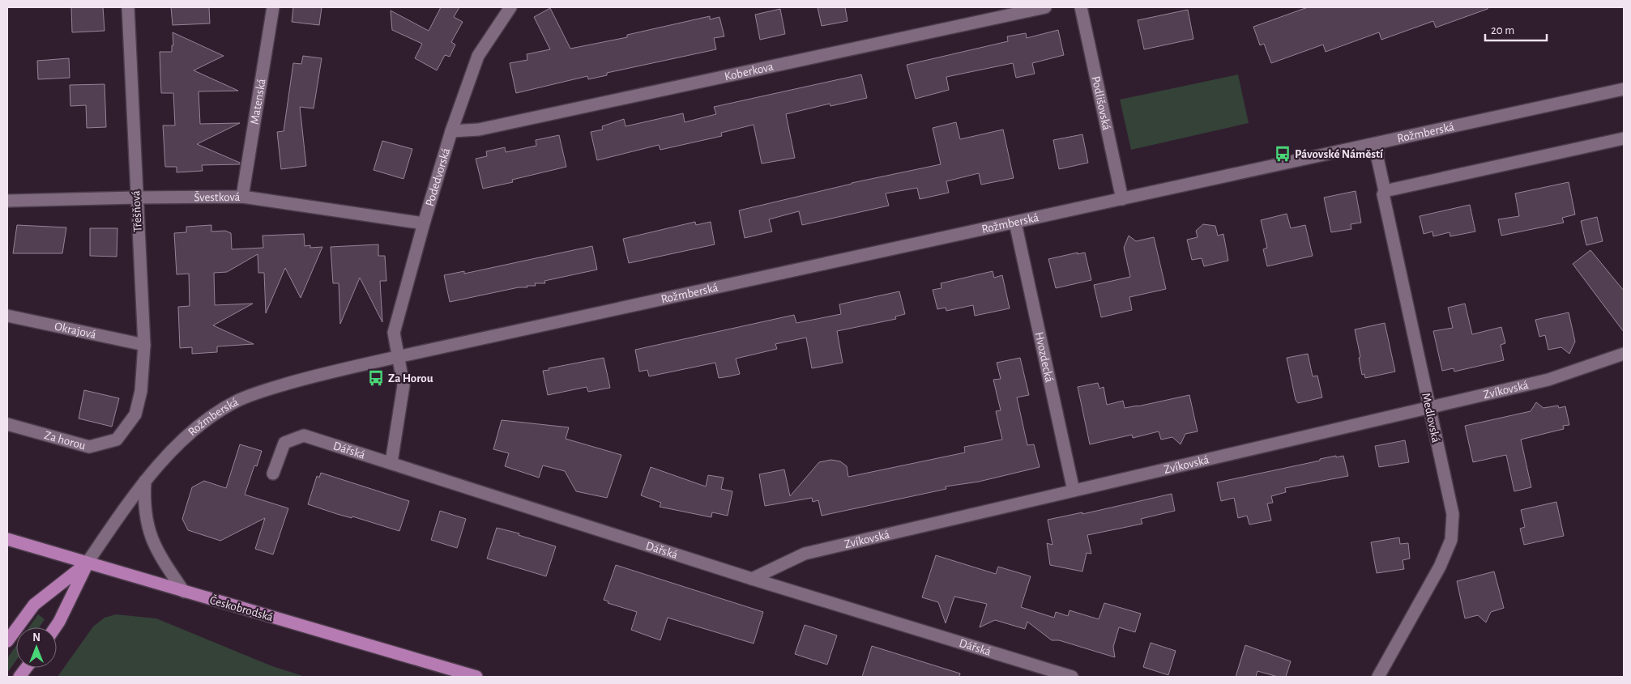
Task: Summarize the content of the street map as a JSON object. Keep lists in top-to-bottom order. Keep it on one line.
{"streets":{"main road":["Českobrodská"],"street":["Koberkova","Matenská","Podlišovská","Rožmberská","Podedvorská","Švestková","Třešňová","Okrajová","Hvozdecká","Zvíkovská","Medlovská","Za horou","Dářská"]},"crossings":[["Koberkova","Podedvorská"],["Matenská","Švestková"],["Podlišovská","Rožmberská"],["Rožmberská","Podedvorská"],["Rožmberská","Hvozdecká"],["Rožmberská","Medlovská"],["Rožmberská","Českobrodská"],["Podedvorská","Švestková"],["Švestková","Třešňová"],["Třešňová","Okrajová"],["Třešňová","Za horou"],["Hvozdecká","Zvíkovská"],["Zvíkovská","Medlovská"],["Zvíkovská","Dářská"]],"places":{"bus stop":["Pávovské Náměstí","Za Horou"]},"scale_bar":"20 m","north":"top"}
